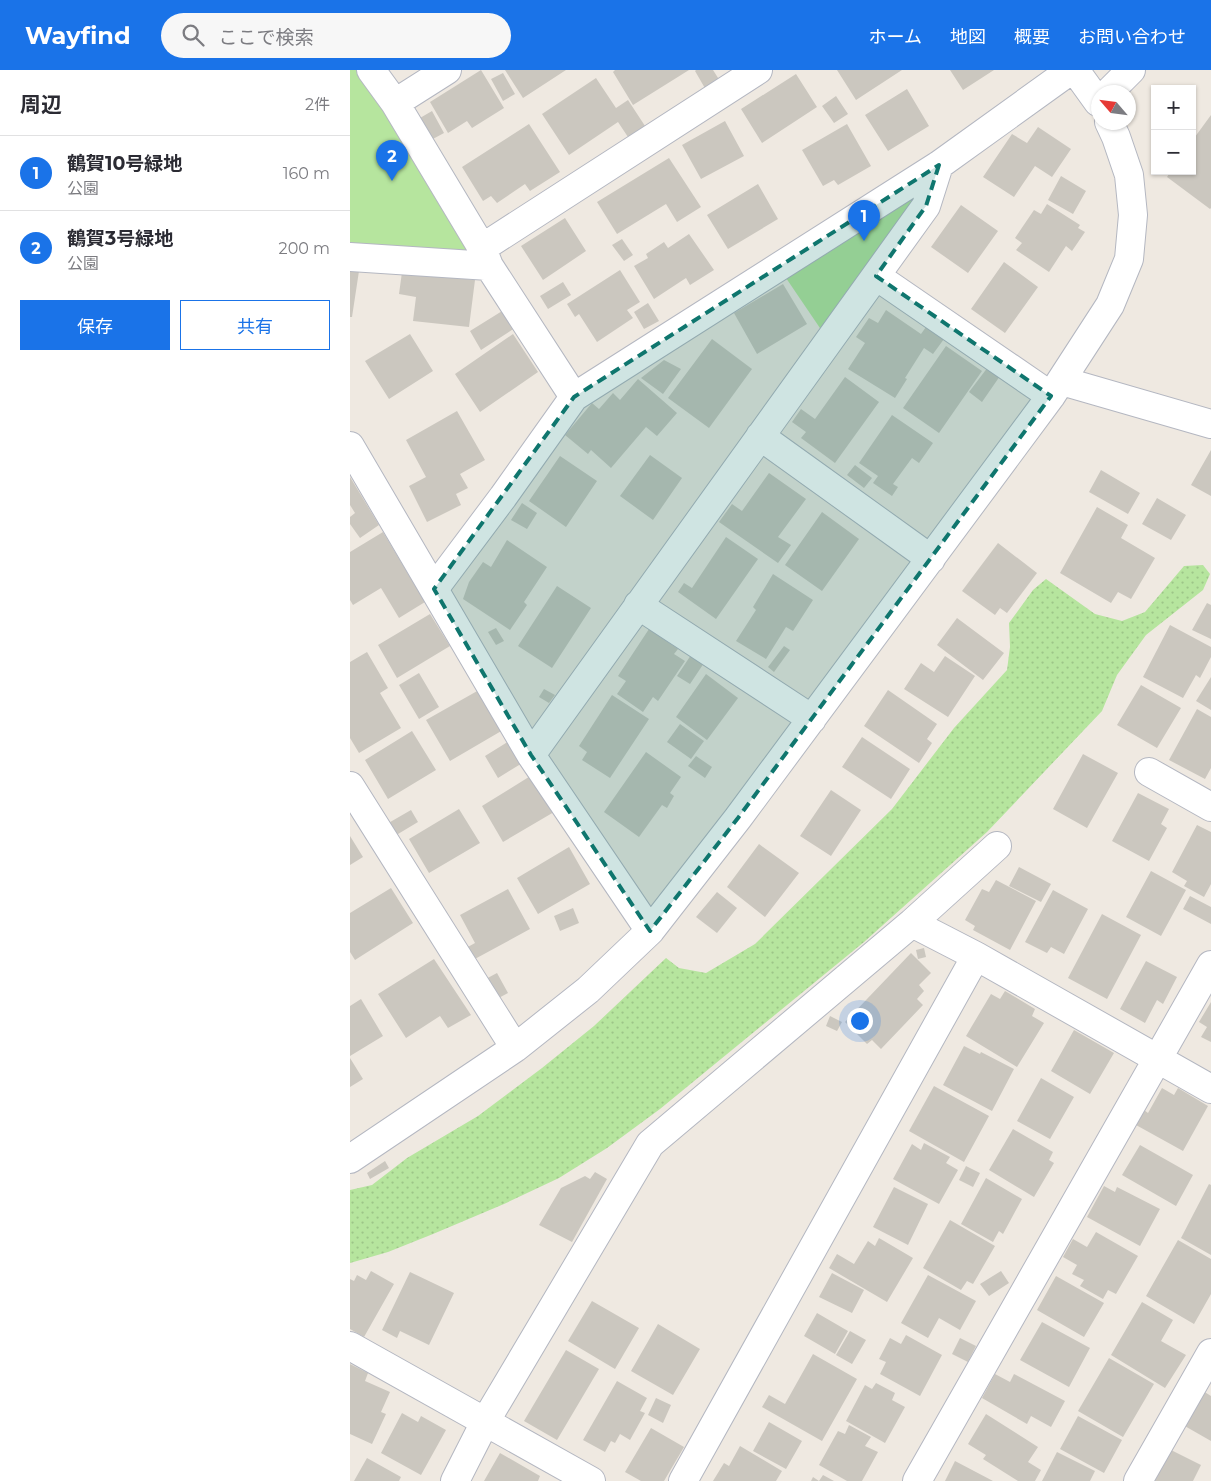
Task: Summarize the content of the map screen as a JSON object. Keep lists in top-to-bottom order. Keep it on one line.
{"north":"top left","page":{"header":"Wayfind","search":"ここで検索","nav":["ホーム","地図","概要","お問い合わせ"],"heading":["周辺","2件"],"map_buttons":["+","−"],"list":[{"mark":"1","name":"鶴賀10号緑地","note":"公園","value":"160 m"},{"mark":"2","name":"鶴賀3号緑地","note":"公園","value":"200 m"}],"pins":["2","1"],"buttons":["保存","共有"]}}
